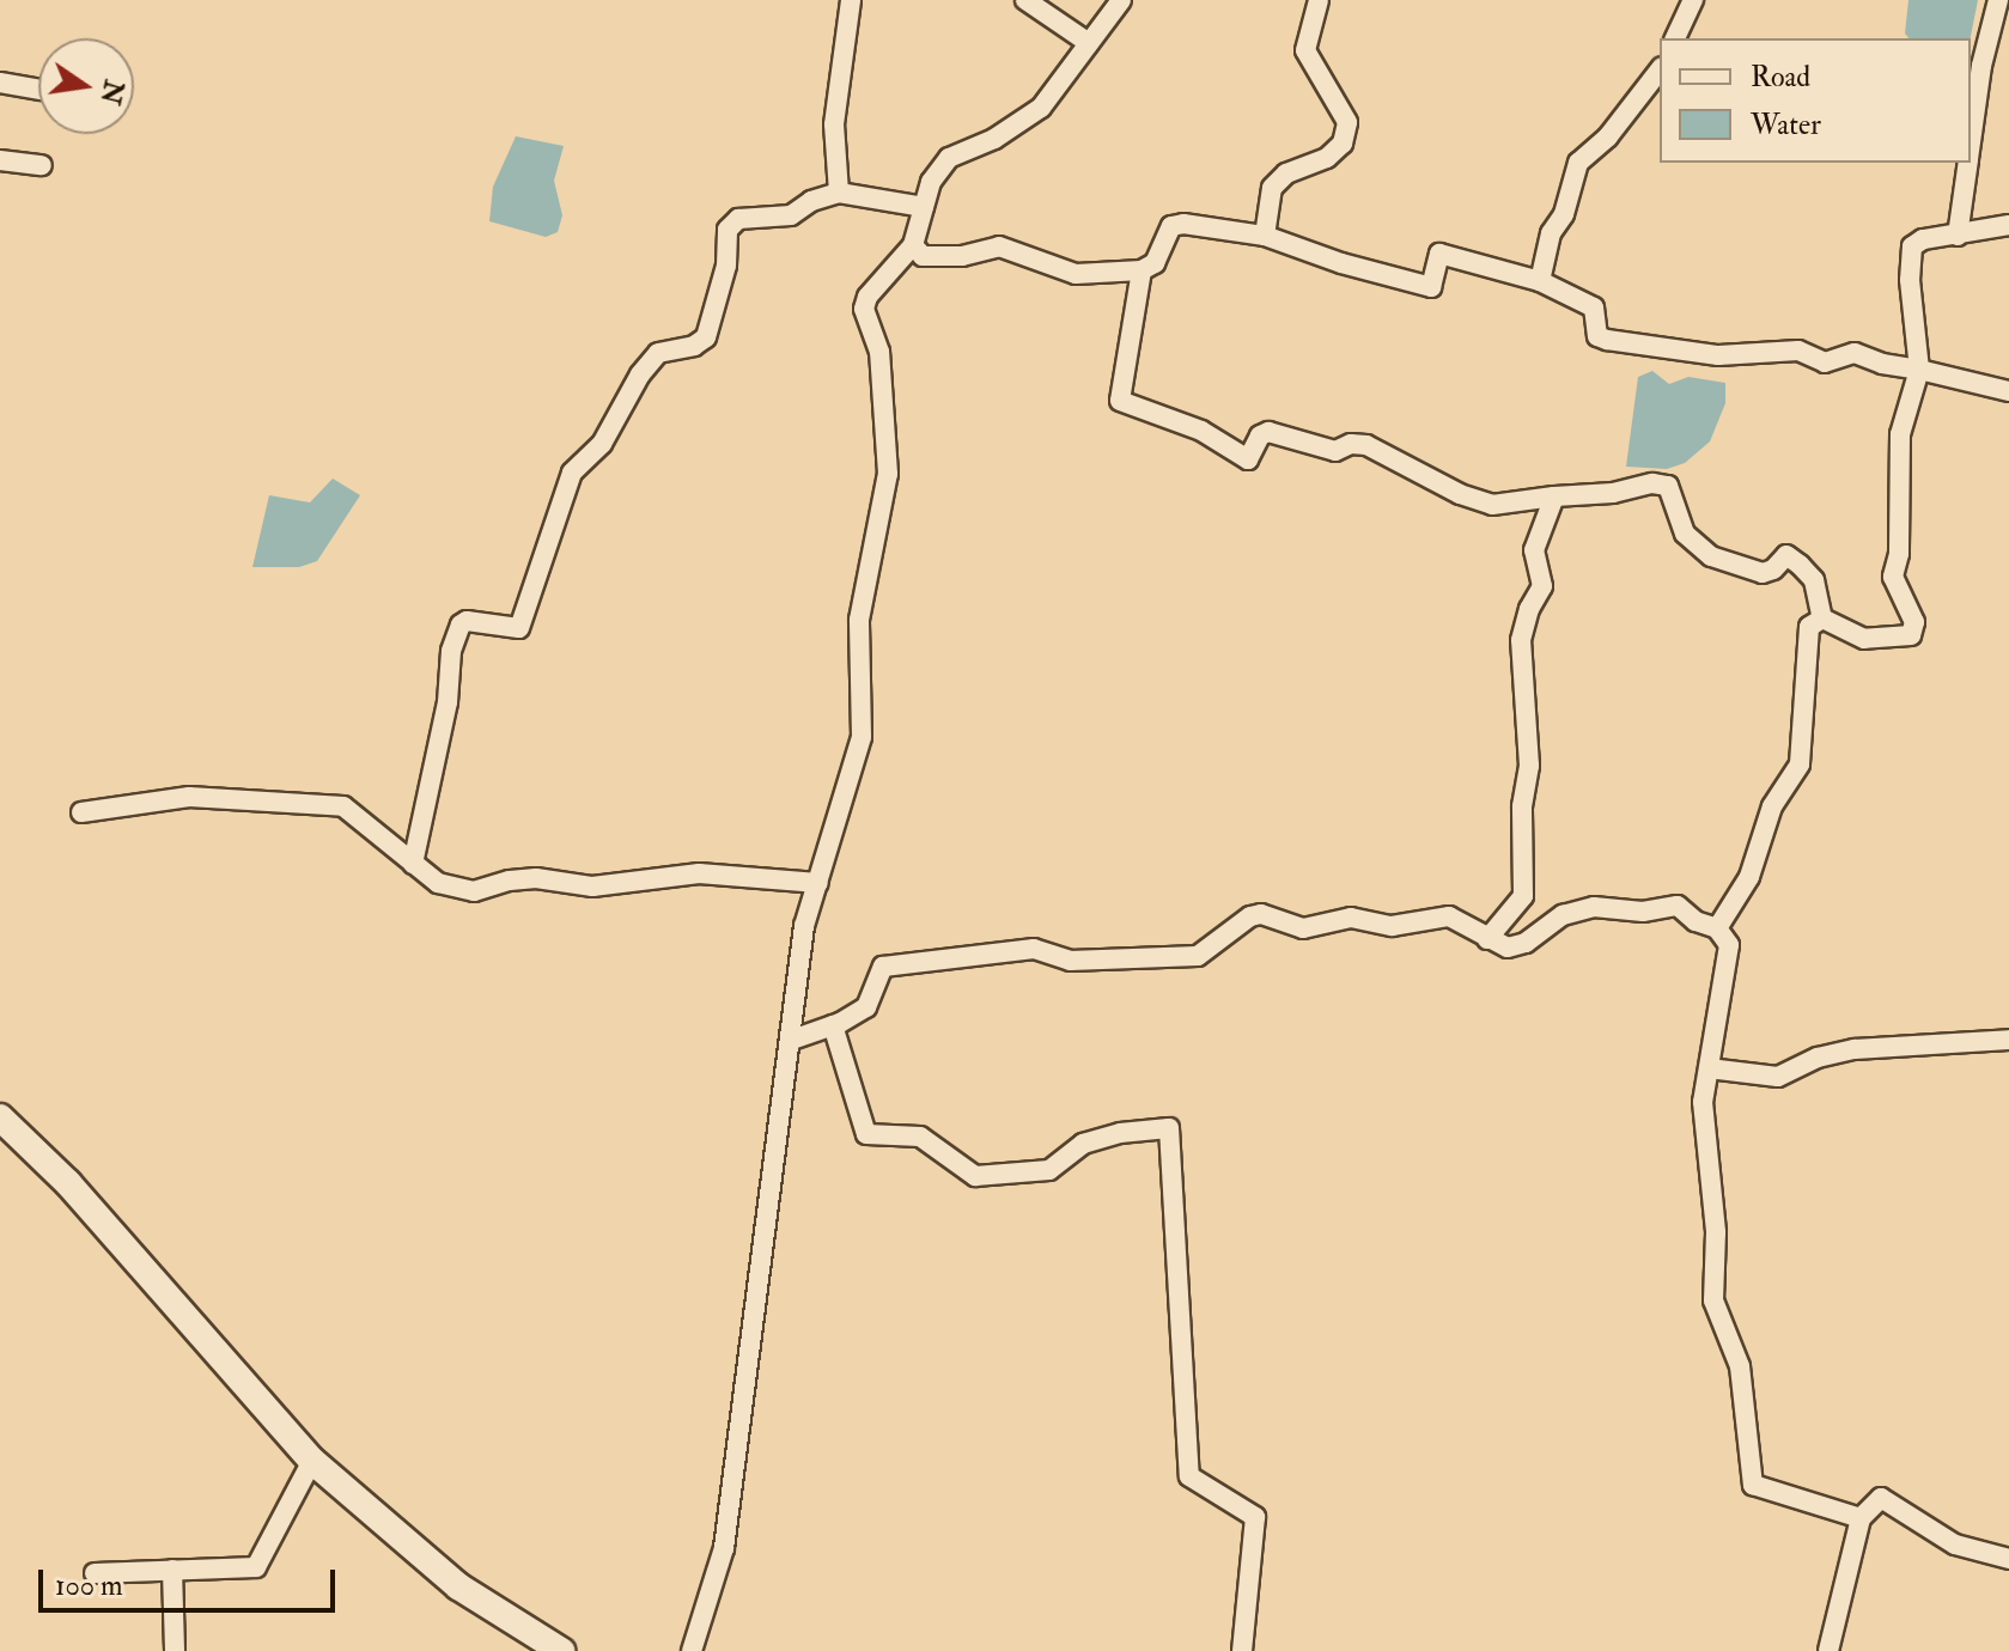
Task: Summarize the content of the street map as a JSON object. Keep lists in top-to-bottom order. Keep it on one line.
{"legend":["Road","Water"],"scale_bar":"100 m","north":"right"}
